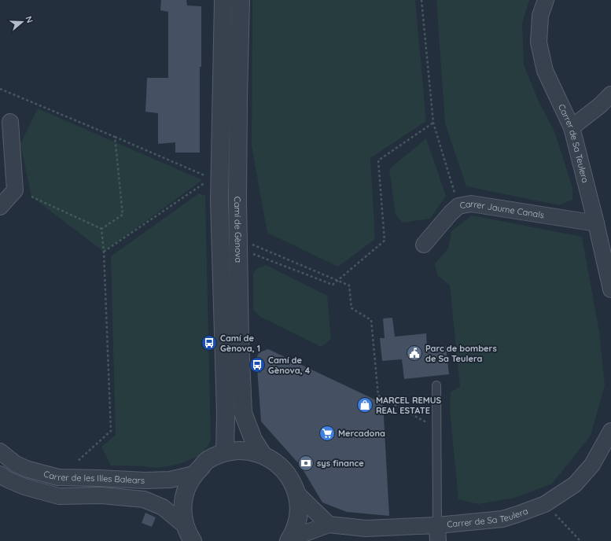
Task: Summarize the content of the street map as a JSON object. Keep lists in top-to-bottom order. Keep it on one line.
{"streets":{"street":["Carrer de Sa Teulera","Carrer Jaume Canals","Camí de Gènova","Carrer de les Illes Balears"]},"crossings":[["Carrer de Sa Teulera","Carrer Jaume Canals"]],"places":{"bus stop":["Camí de Gènova, 1","Camí de Gènova, 4"],"public building":["Parc de bombers de Sa Teulera"],"shop":["MARCEL REMUS REAL ESTATE"],"supermarket":["Mercadona"],"bank":["sys finance"]},"north":"right"}
